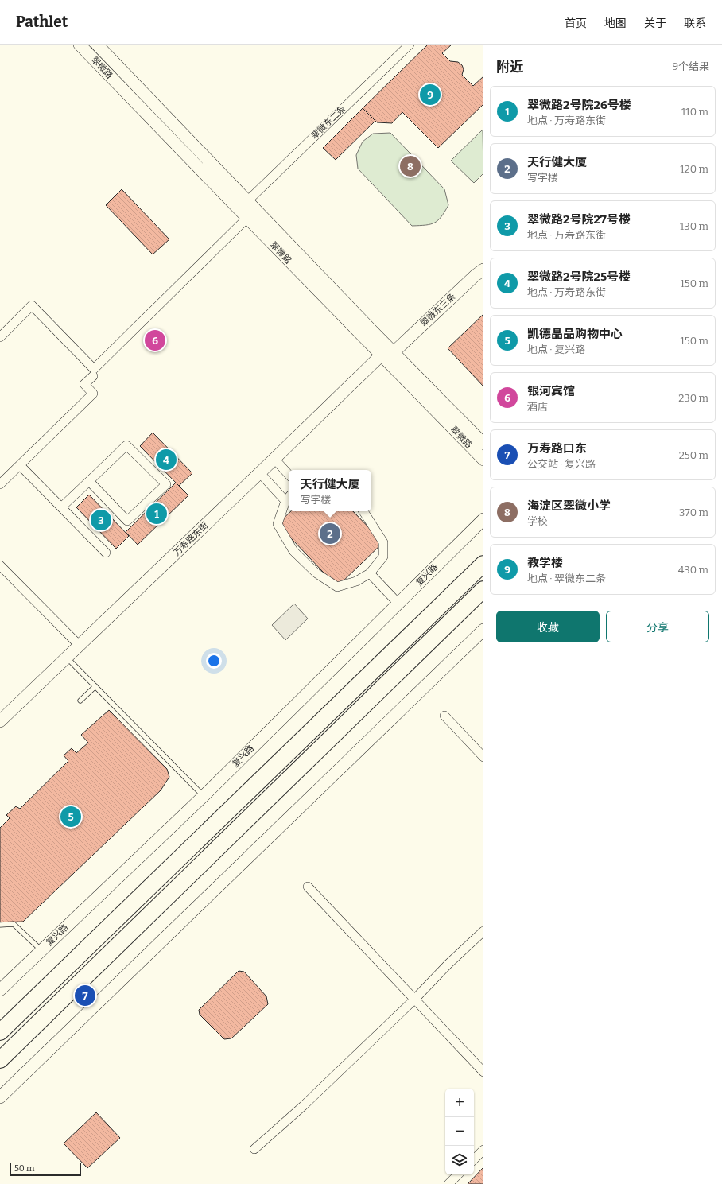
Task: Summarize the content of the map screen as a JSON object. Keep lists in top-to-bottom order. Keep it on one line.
{"streets":{"street":["翠微路","翠微东二条","翠微东三条","万寿路东街","复兴路"]},"crossings":[["翠微路","翠微东二条"],["翠微路","翠微东三条"],["翠微路","万寿路东街"]],"scale_bar":"50 m","page":{"header":"Pathlet","nav":["首页","地图","关于","联系"],"heading":["附近","9个结果"],"pins":["9","8","6","4","1","3","2","5","7"],"list":[{"mark":"1","name":"翠微路2号院26号楼","note":"地点 · 万寿路东街","value":"110 m"},{"mark":"2","name":"天行健大厦","note":"写字楼","value":"120 m"},{"mark":"3","name":"翠微路2号院27号楼","note":"地点 · 万寿路东街","value":"130 m"},{"mark":"4","name":"翠微路2号院25号楼","note":"地点 · 万寿路东街","value":"150 m"},{"mark":"5","name":"凯德晶品购物中心","note":"地点 · 复兴路","value":"150 m"},{"mark":"6","name":"银河宾馆","note":"酒店","value":"230 m"},{"mark":"7","name":"万寿路口东","note":"公交站 · 复兴路","value":"250 m"},{"mark":"8","name":"海淀区翠微小学","note":"学校","value":"370 m"},{"mark":"9","name":"教学楼","note":"地点 · 翠微东二条","value":"430 m"}],"popup":["天行健大厦","写字楼"],"buttons":["收藏","分享"],"map_buttons":["+","−"],"scale":"50 m"}}
